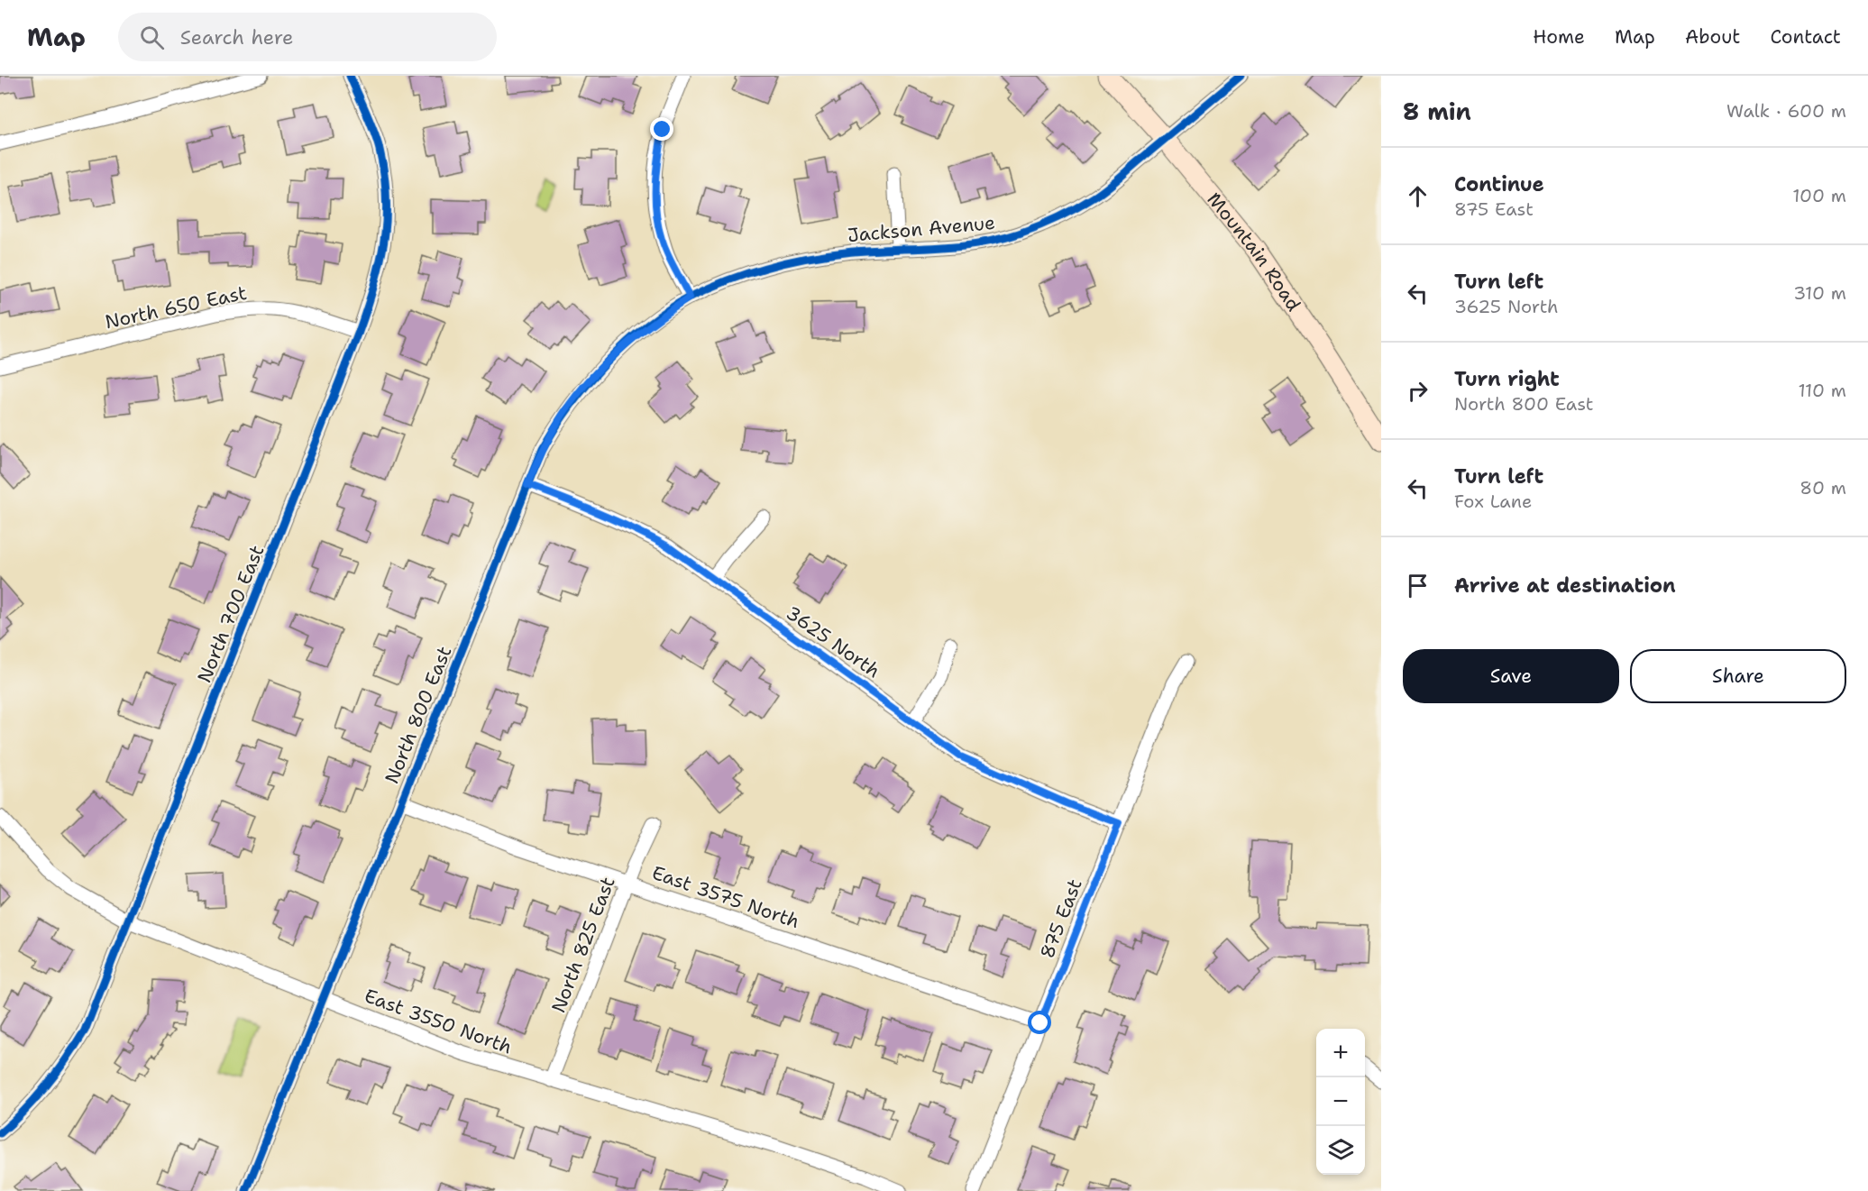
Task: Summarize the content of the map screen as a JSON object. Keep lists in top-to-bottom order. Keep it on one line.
{"streets":{"street":["Jackson Avenue","Mountain Road","North 650 East","North 700 East","3625 North","North 800 East","East 3575 North","875 East","North 825 East","East 3550 North"]},"crossings":[["Jackson Avenue","Mountain Road"],["Jackson Avenue","North 800 East"],["North 650 East","North 700 East"],["North 700 East","East 3550 North"],["3625 North","North 800 East"],["3625 North","875 East"],["North 800 East","East 3575 North"],["North 800 East","East 3550 North"],["East 3575 North","875 East"],["East 3575 North","North 825 East"],["North 825 East","East 3550 North"]],"page":{"header":"Map","search":"Search here","nav":["Home","Map","About","Contact"],"heading":["8 min","Walk · 600 m"],"list":[["Continue","875 East","100 m"],["Turn left","3625 North","310 m"],["Turn right","North 800 East","110 m"],["Turn left","Fox Lane","80 m"],"Arrive at destination"],"buttons":["Save","Share"],"map_buttons":["+","−"]}}
